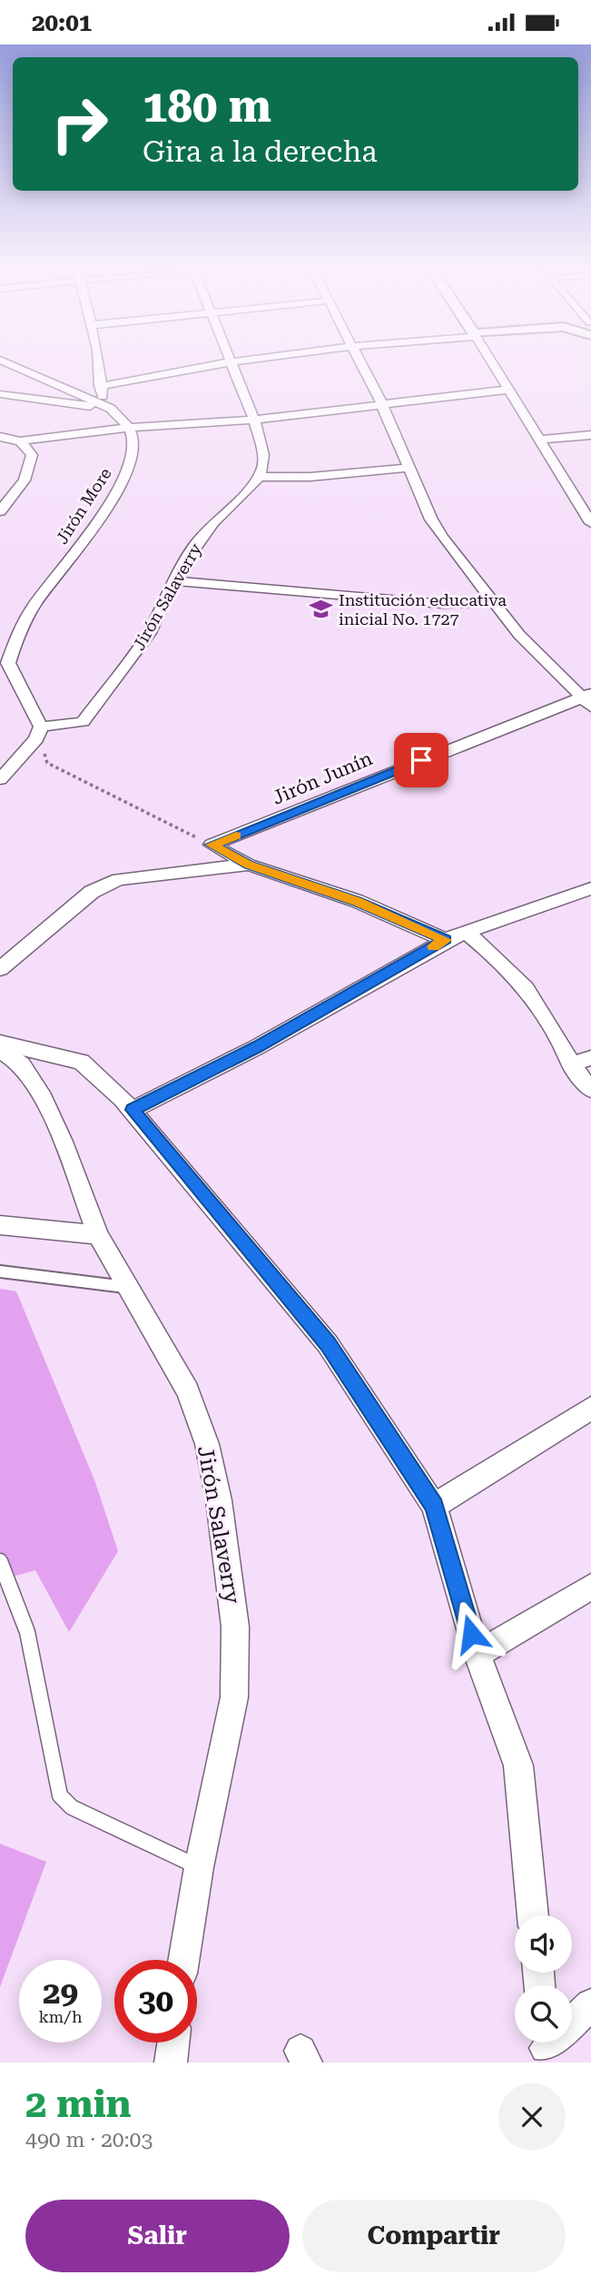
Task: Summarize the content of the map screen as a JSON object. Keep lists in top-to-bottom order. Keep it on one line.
{"streets":{"street":["Jirón More","Jirón Salaverry","Jirón Junín"]},"crossings":[["Jirón More","Jirón Salaverry"]],"places":{"school or university":["Institución educativa inicial No. 1727"]},"page":{"status":"20:01","turn":["180 m","Gira a la derecha"],"speed":"29 km/h","limit":"30","heading":["2 min","490 m · 20:03"],"buttons":["Salir","Compartir"]}}
